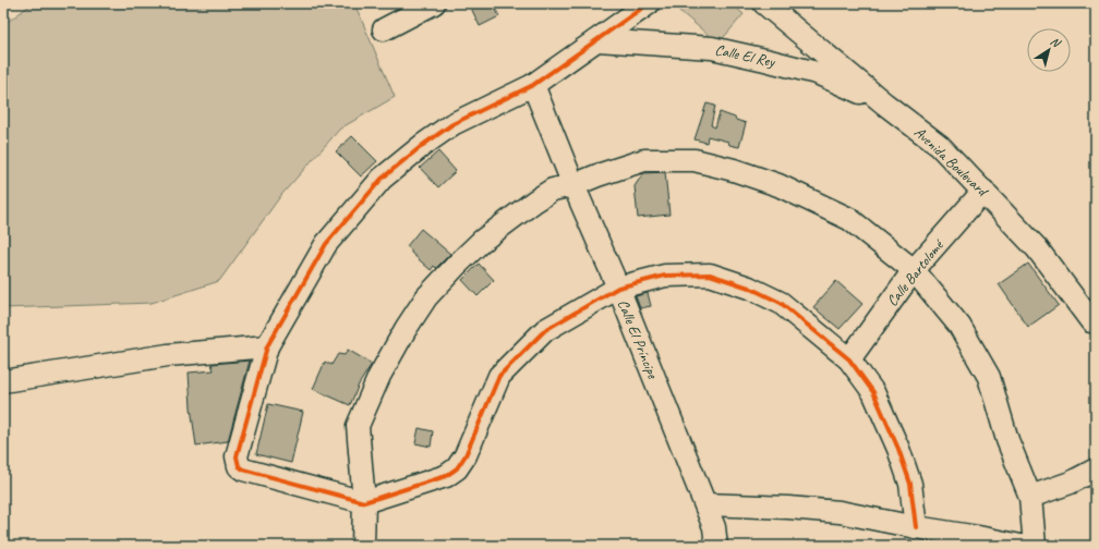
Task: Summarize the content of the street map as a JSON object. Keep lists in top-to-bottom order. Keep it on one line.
{"streets":{"street":["Calle El Rey","Avenida Boulevard","Calle Bartolomé","Calle El Príncipe"]},"crossings":[["Calle El Rey","Avenida Boulevard"],["Avenida Boulevard","Calle Bartolomé"]],"north":"top right"}
